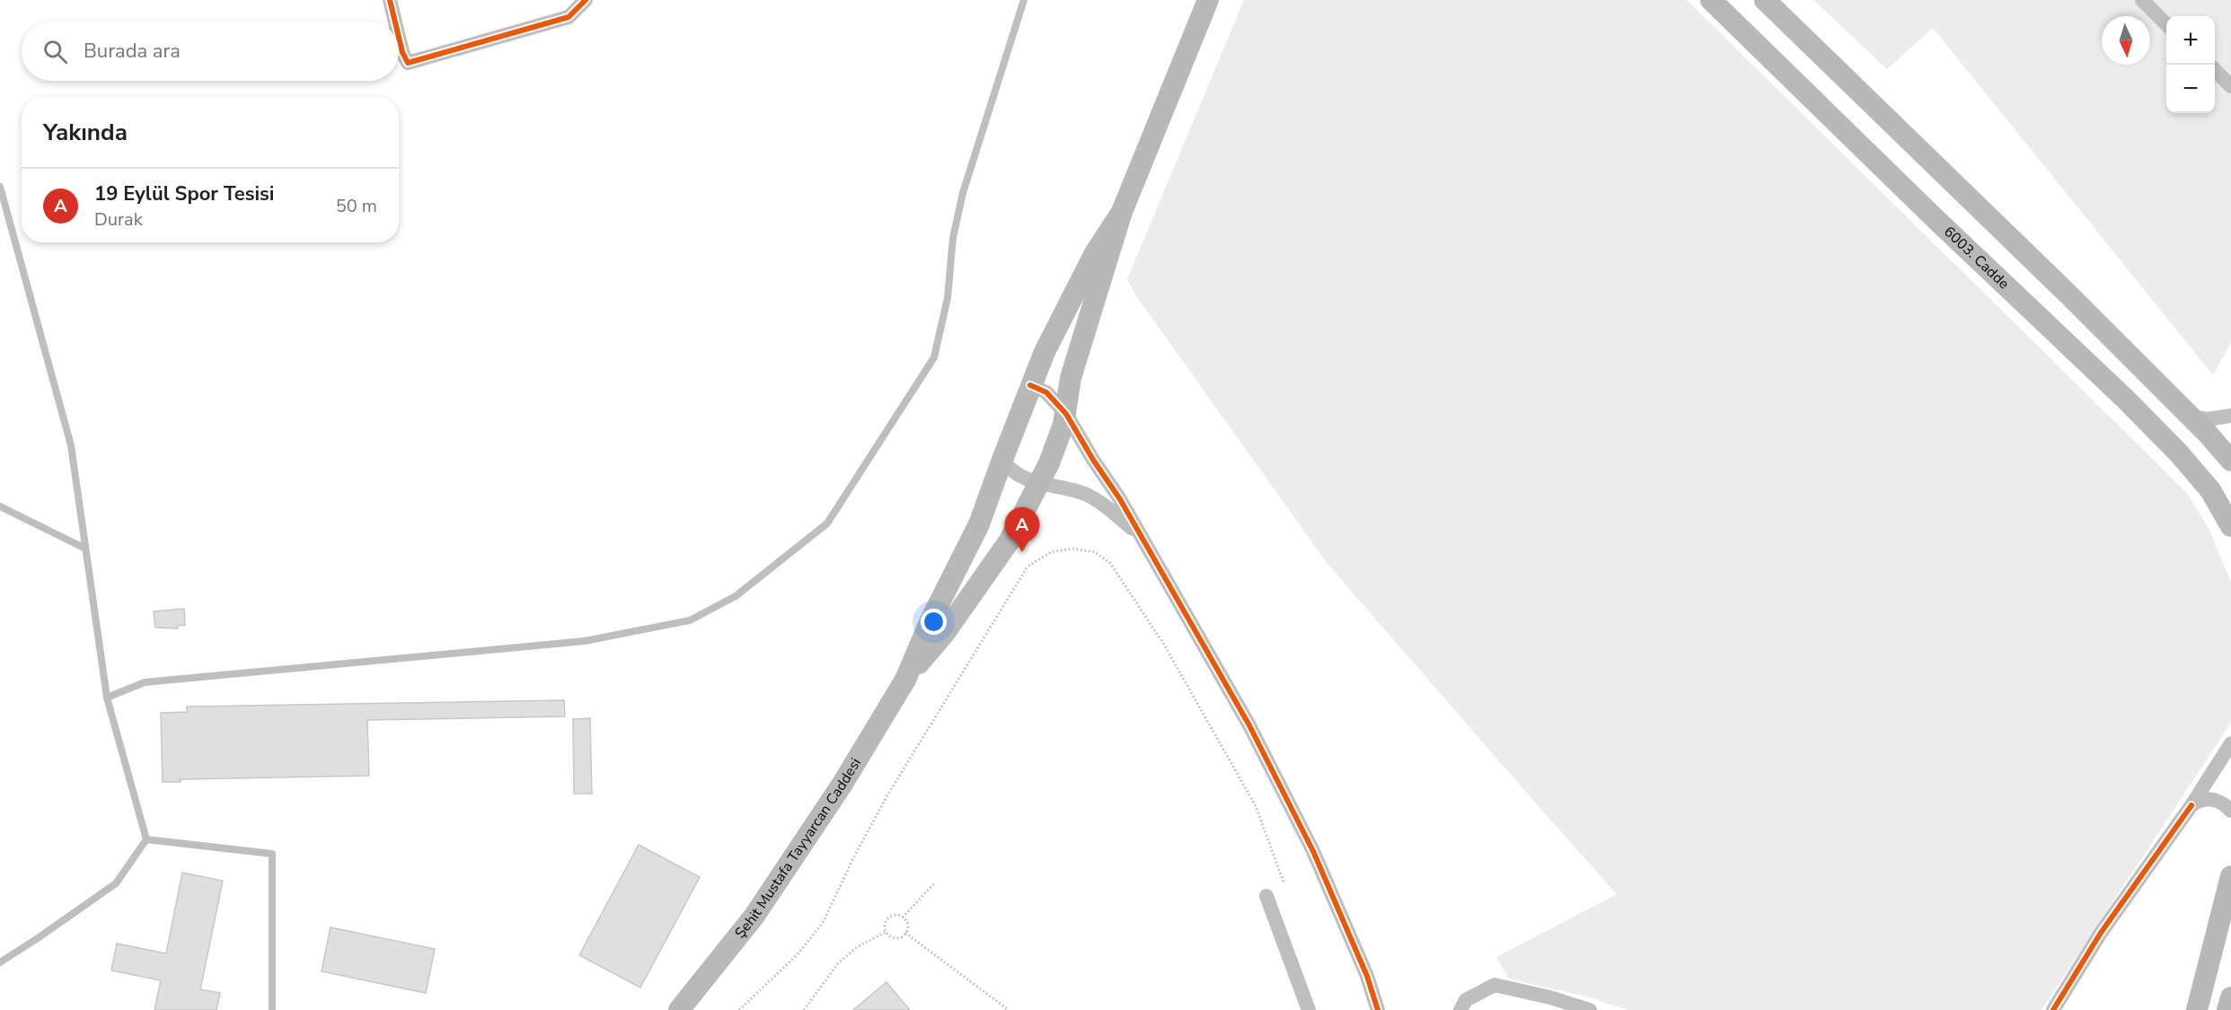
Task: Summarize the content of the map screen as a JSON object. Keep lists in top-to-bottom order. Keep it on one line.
{"streets":{"main road":["6003. Cadde","Şehit Mustafa Tayyarcan Caddesi"]},"north":"bottom","page":{"map_buttons":["+","−"],"search":"Burada ara","heading":"Yakında","list":[{"mark":"A","name":"19 Eylül Spor Tesisi","note":"Durak","value":"50 m"}],"pins":"A"}}
